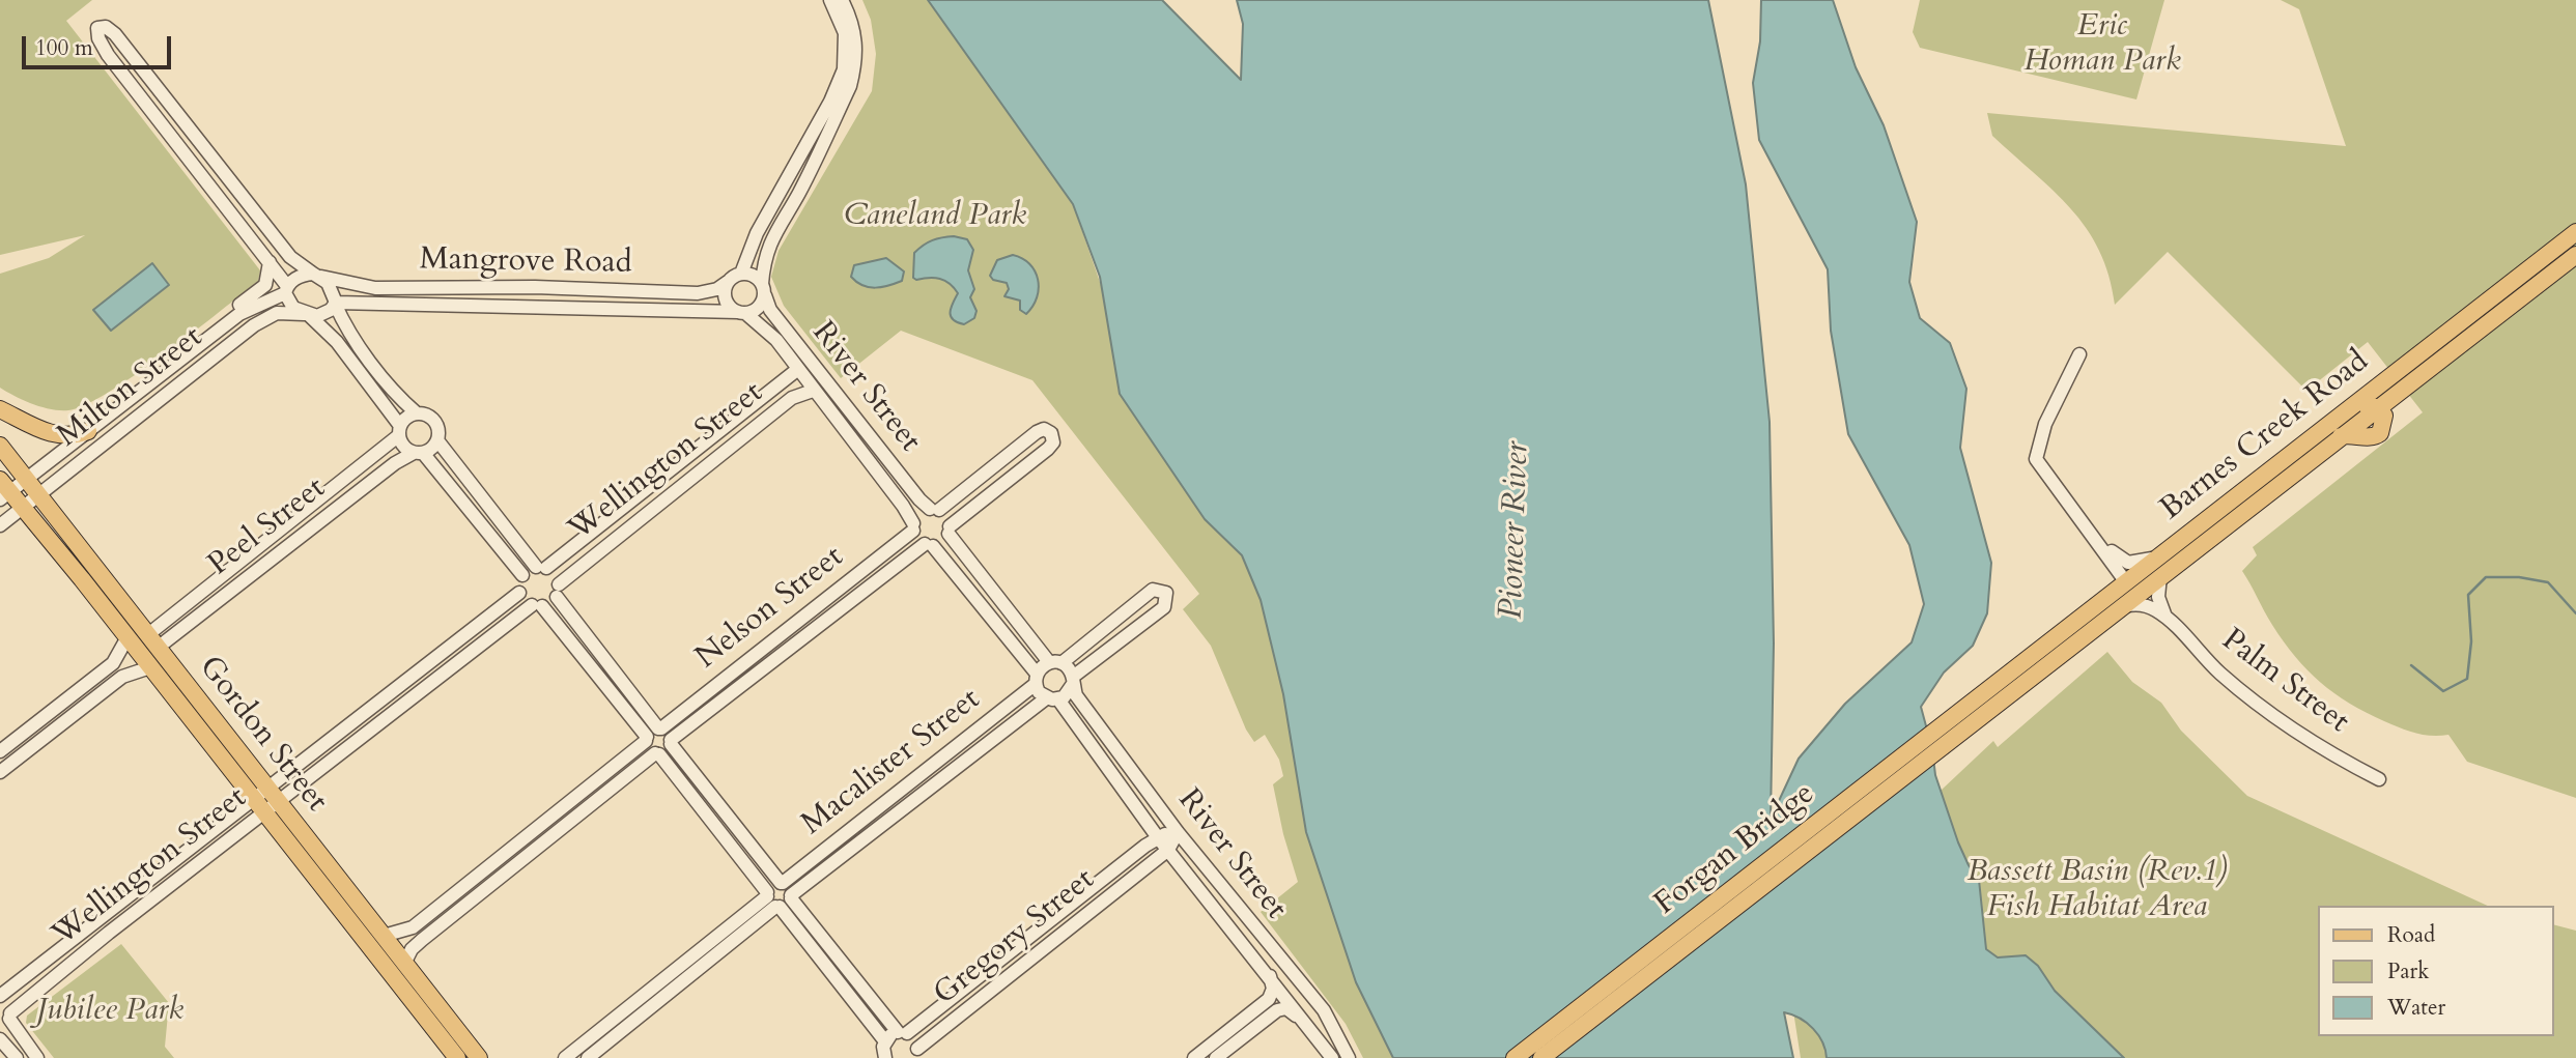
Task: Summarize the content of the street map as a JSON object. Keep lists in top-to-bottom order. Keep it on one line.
{"streets":{"main road":["Barnes Creek Road","Gordon Street","Forgan Bridge"],"street":["Mangrove Road","Milton Street","River Street","Wellington Street","Peel Street","Nelson Street","Palm Street","Macalister Street","Gregory Street"]},"crossings":[["Mangrove Road","Milton Street"],["Mangrove Road","River Street"],["Milton Street","Gordon Street"],["River Street","Wellington Street"],["River Street","Nelson Street"],["River Street","Macalister Street"],["River Street","Gregory Street"],["Barnes Creek Road","Palm Street"],["Barnes Creek Road","Forgan Bridge"],["Wellington Street","Gordon Street"],["Peel Street","Gordon Street"],["Nelson Street","Gordon Street"]],"water":["Pioneer River"],"parks":["Eric Homan Park","Caneland Park","Bassett Basin (Rev.1) Fish Habitat Area","Jubilee Park"],"legend":["Road","Park","Water"],"scale_bar":"100 m"}
